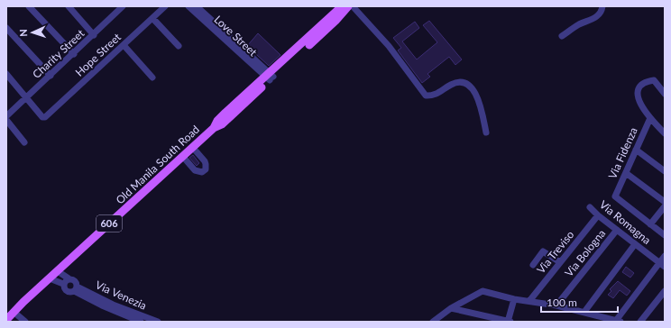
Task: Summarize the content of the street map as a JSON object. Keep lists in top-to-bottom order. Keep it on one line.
{"streets":{"main road":["Old Manila South Road","606"],"street":["Love Street","Charity Street","Hope Street","Via Fidenza","Via Romagna","Via Treviso","Via Bologna","Via Venezia"]},"crossings":[["Love Street","Old Manila South Road"],["Charity Street","Hope Street"],["Via Romagna","Via Treviso"],["Via Romagna","Via Bologna"]],"scale_bar":"100 m","north":"left"}
